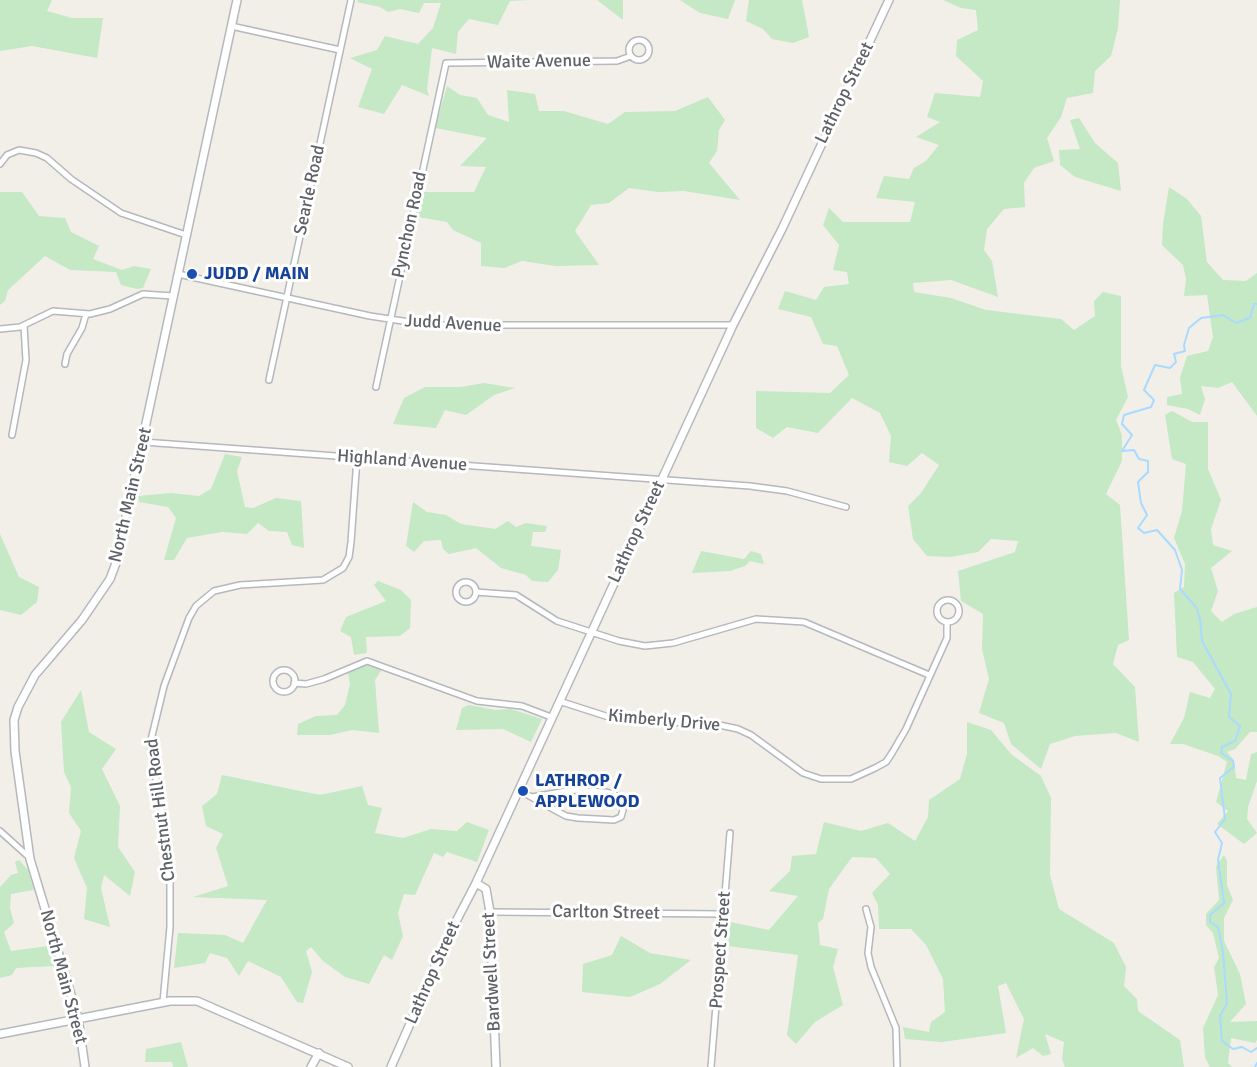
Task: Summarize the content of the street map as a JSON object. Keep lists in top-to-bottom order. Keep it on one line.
{"streets":{"street":["Waite Avenue","Lathrop Street","Searle Road","Pynchon Road","Judd Avenue","Highland Avenue","North Main Street","Kimberly Drive","Chestnut Hill Road","Carlton Street","Prospect Street","Bardwell Street"]},"crossings":[["Waite Avenue","Pynchon Road"],["Lathrop Street","Judd Avenue"],["Lathrop Street","Highland Avenue"],["Lathrop Street","Kimberly Drive"],["Lathrop Street","Bardwell Street"],["Searle Road","Judd Avenue"],["Pynchon Road","Judd Avenue"],["Judd Avenue","North Main Street"],["Highland Avenue","North Main Street"],["Highland Avenue","Chestnut Hill Road"],["Carlton Street","Prospect Street"],["Carlton Street","Bardwell Street"]],"places":["JUDD / MAIN","LATHROP / APPLEWOOD"]}
